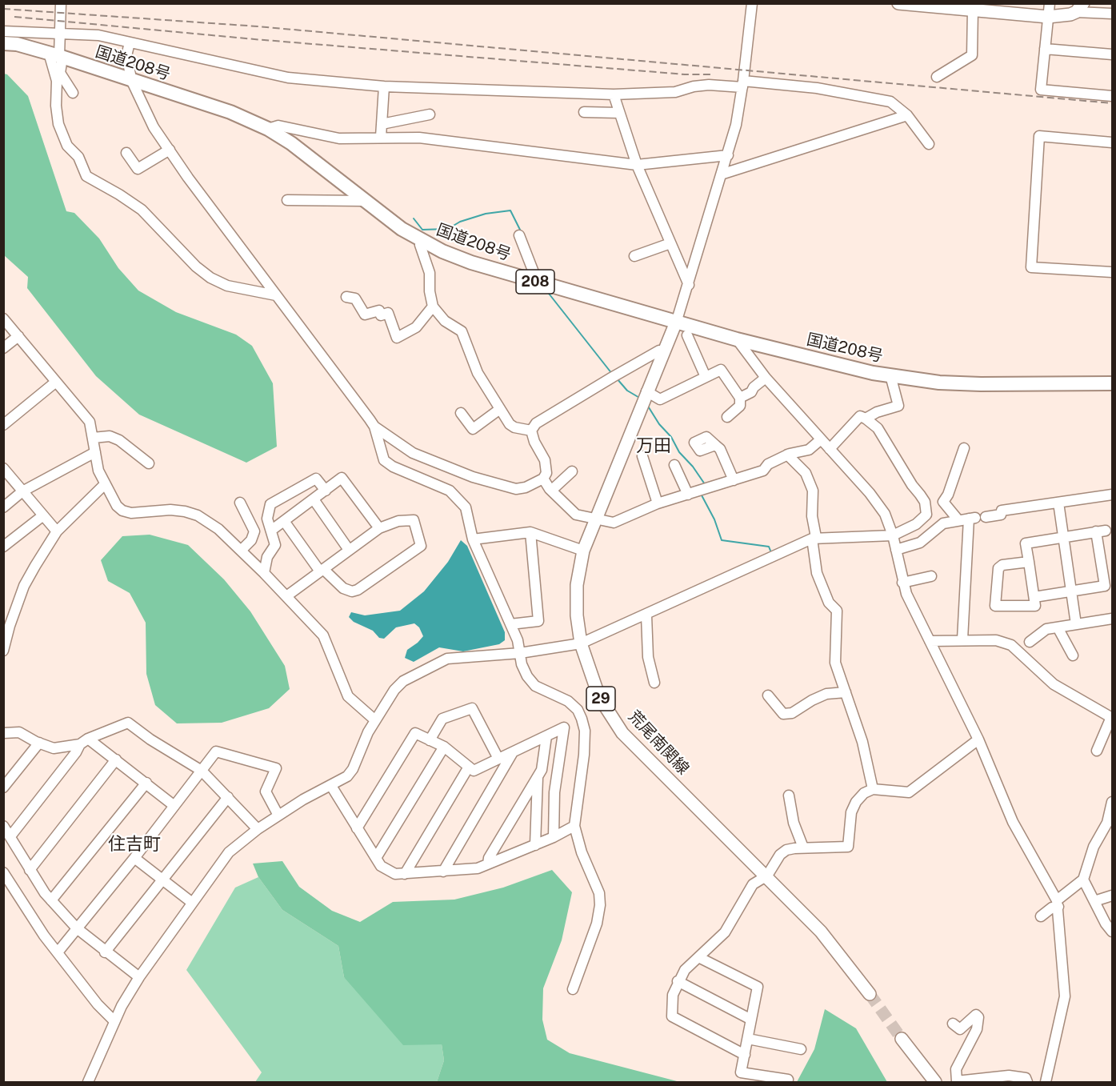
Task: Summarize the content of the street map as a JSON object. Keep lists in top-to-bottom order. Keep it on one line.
{"streets":{"highway":["国道208号","208"],"main road":["29","荒尾南関線"]},"crossings":[["国道208号","荒尾南関線"]],"districts":["万田","住吉町"]}
